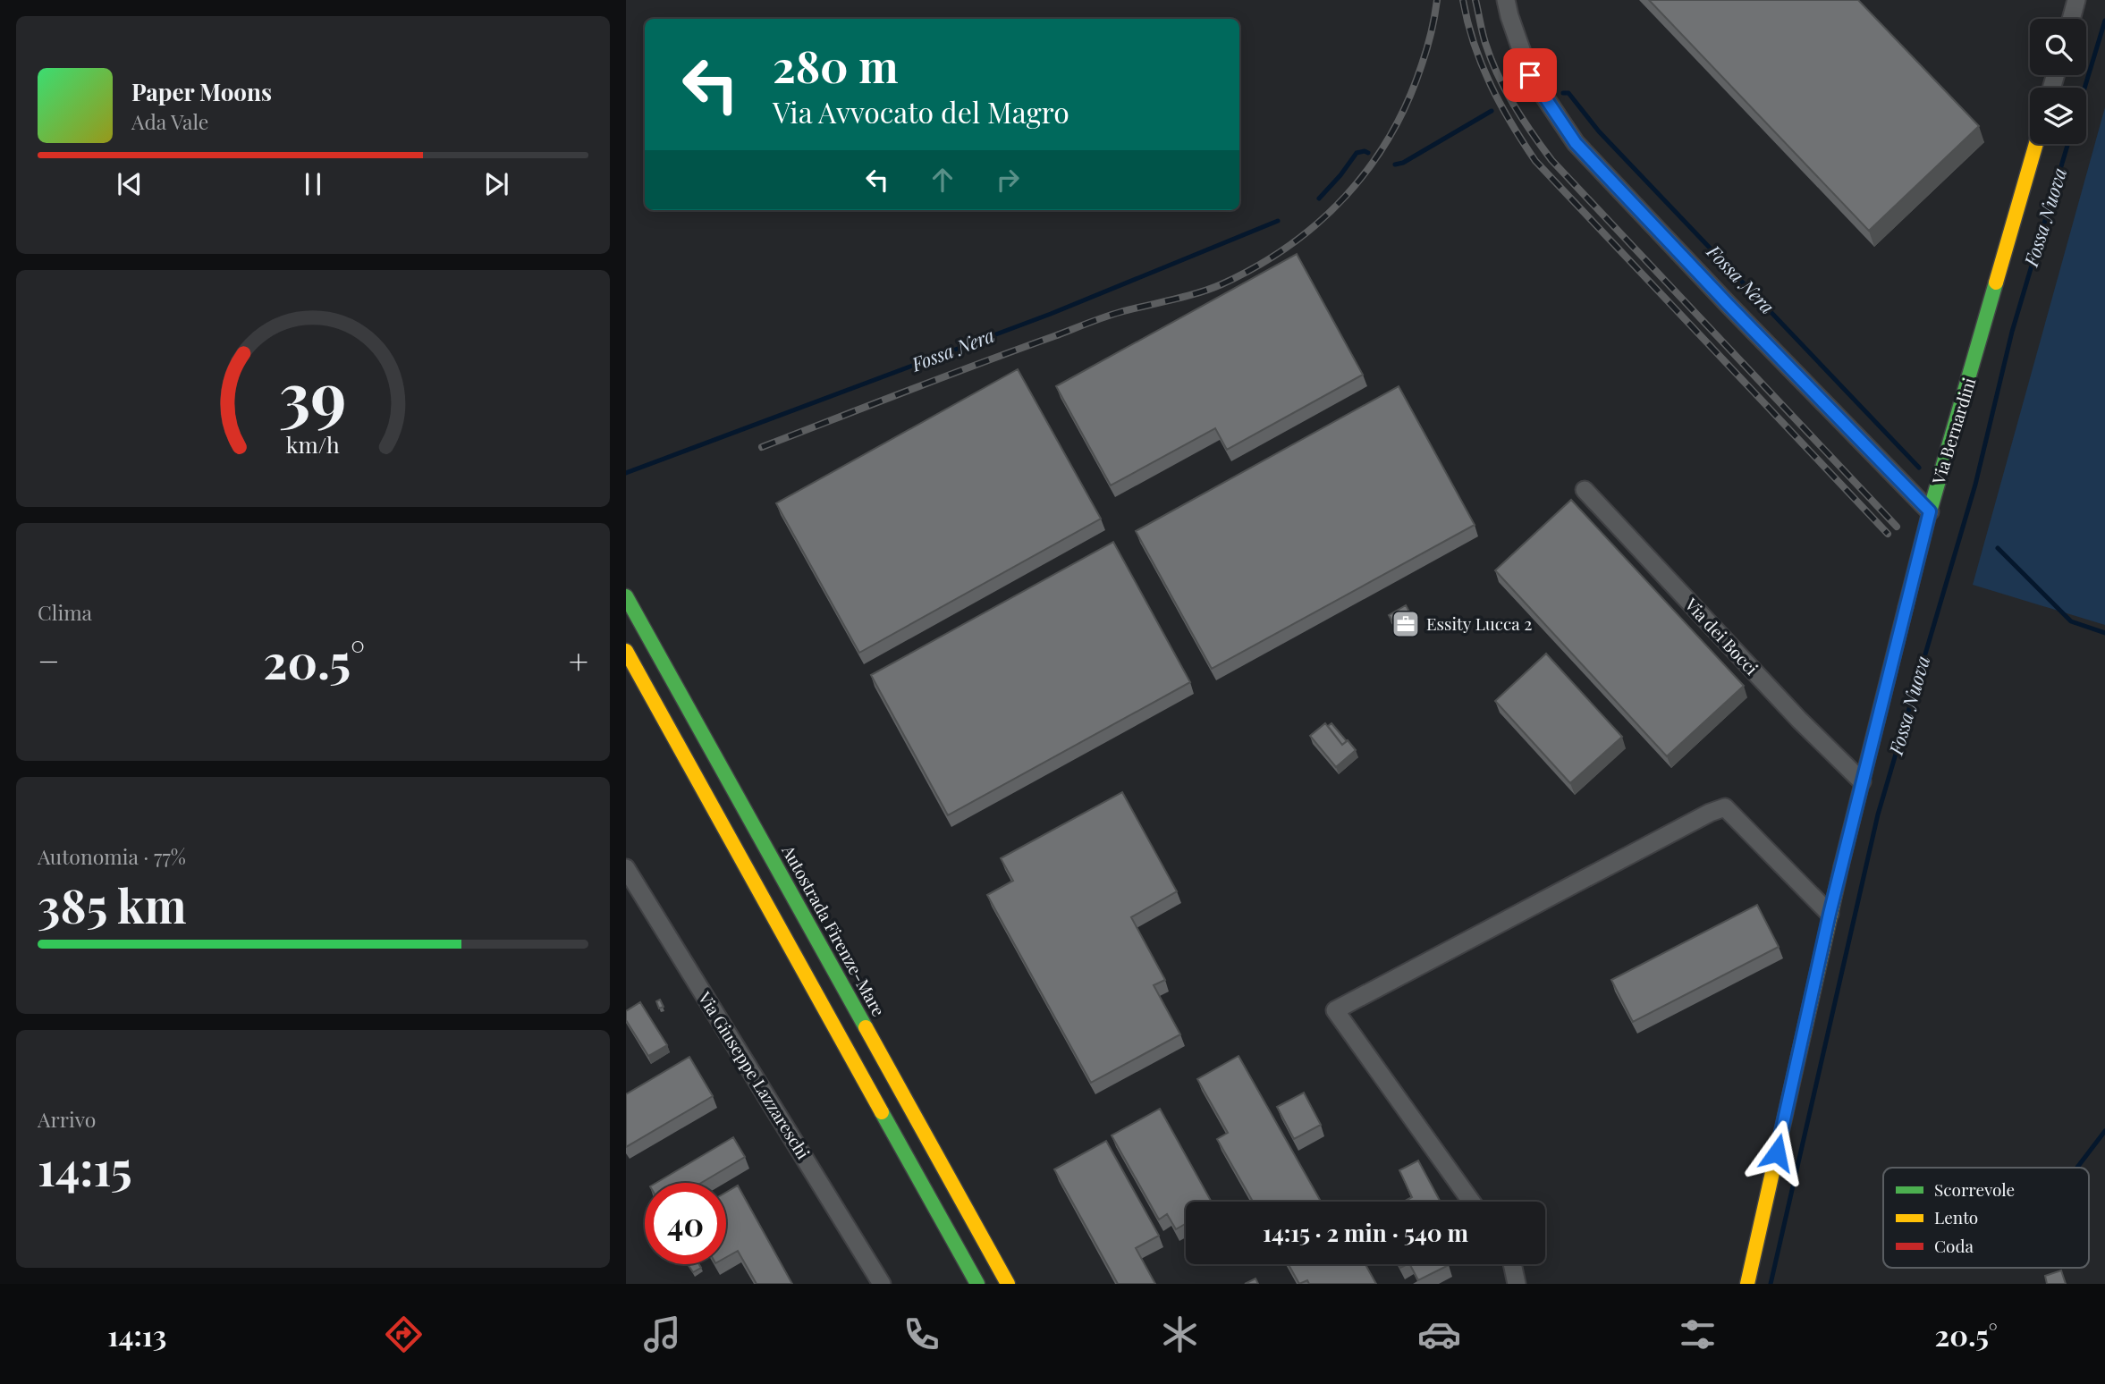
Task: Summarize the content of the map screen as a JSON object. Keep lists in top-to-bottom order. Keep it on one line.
{"streets":{"main road":["Via Bernardini","Autostrada Firenze-Mare"],"street":["Via dei Bocci","Via Giuseppe Lazzareschi"]},"crossings":[["Via Bernardini","Via dei Bocci"]],"water":["Fossa Nuova","Fossa Nera"],"places":{"office":["Essity Lucca 2"]},"legend":["Scorrevole","Lento","Coda"],"page":{"turn":["280 m","Via Avvocato del Magro"],"song":["Paper Moons","Ada Vale"],"tile":["Clima",["Autonomia · 77%","385 km"],["Arrivo","14:15"]],"heat":["−","20.5°","+"],"limit":"40","trip":"14:15 · 2 min · 540 m","tabs":["14:13","20.5°"],"gauge":["39","km/h"]}}
